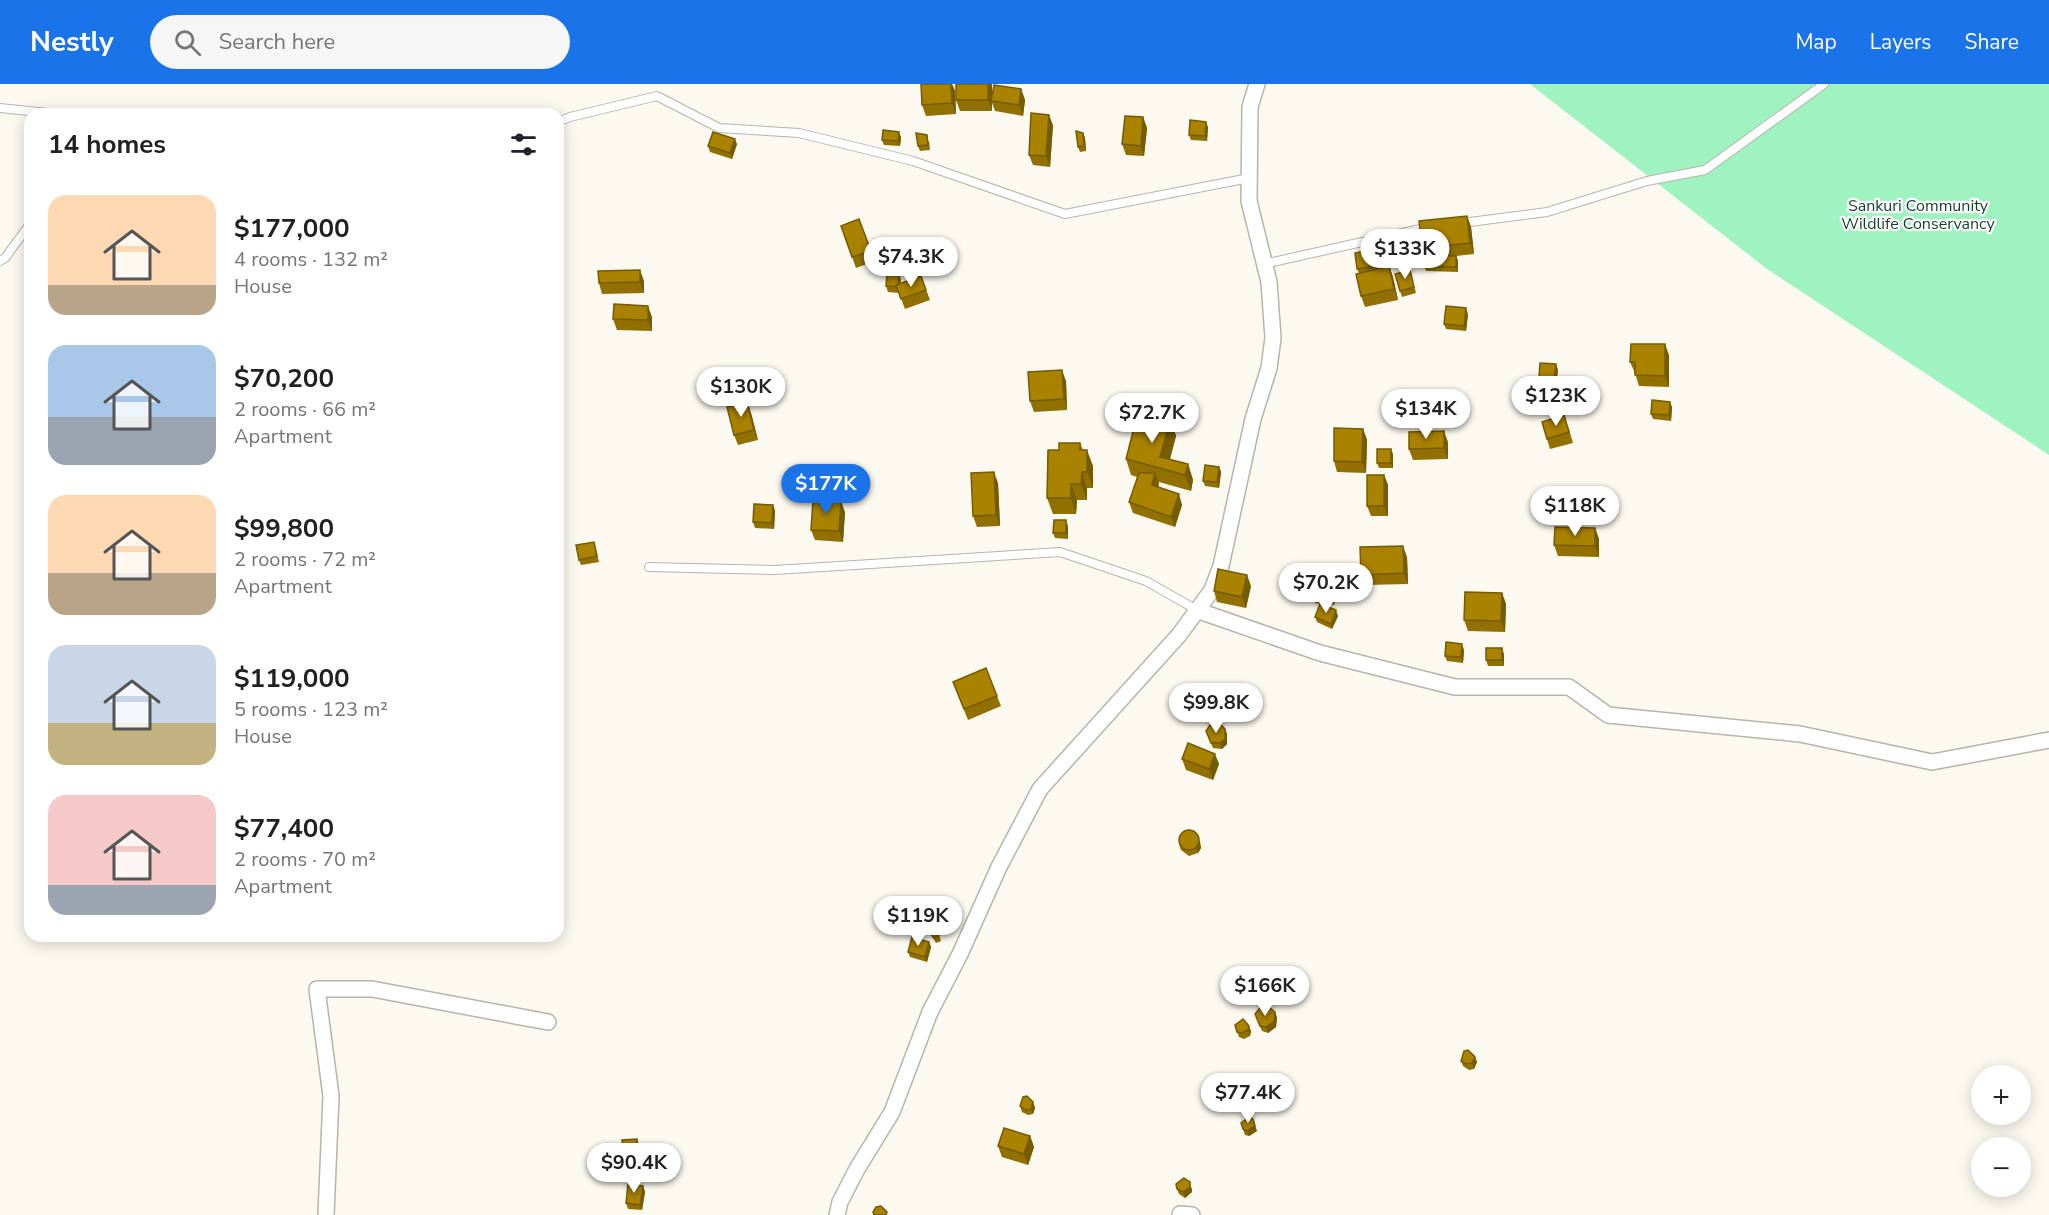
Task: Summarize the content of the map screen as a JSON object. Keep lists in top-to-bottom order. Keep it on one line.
{"parks":["Sankuri Community Wildlife Conservancy"],"page":{"header":"Nestly","search":"Search here","nav":["Map","Layers","Share"],"heading":"14 homes","list":[{"name":"$177,000","note":"4 rooms · 132 m² · House"},{"name":"$70,200","note":"2 rooms · 66 m² · Apartment"},{"name":"$99,800","note":"2 rooms · 72 m² · Apartment"},{"name":"$119,000","note":"5 rooms · 123 m² · House"},{"name":"$77,400","note":"2 rooms · 70 m² · Apartment"}],"price":["$133K","$74.3K","$130K","$123K","$134K","$72.7K","$177K","$118K","$70.2K","$99.8K","$119K","$166K","$77.4K","$90.4K"],"map_buttons":["+","−"]}}
